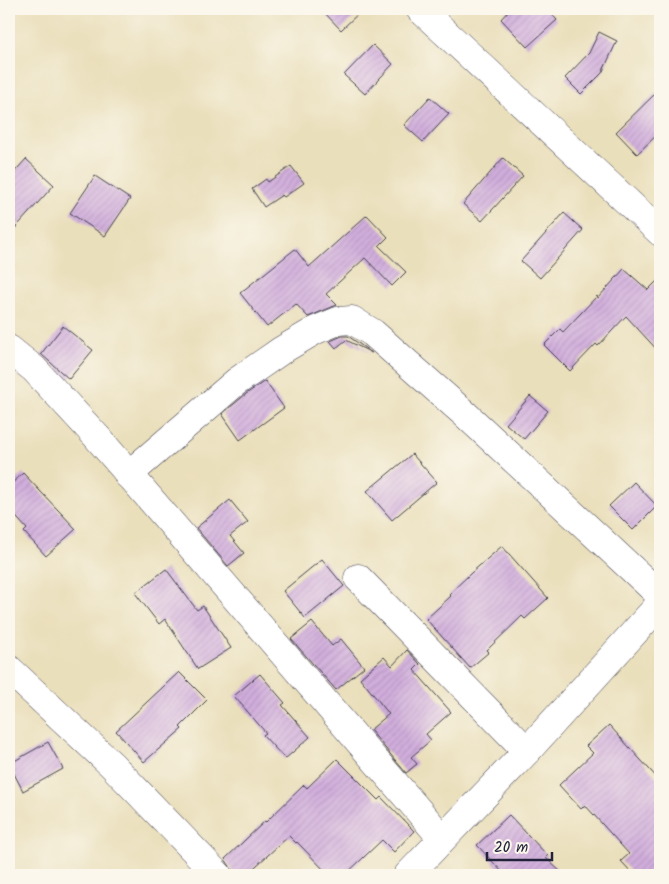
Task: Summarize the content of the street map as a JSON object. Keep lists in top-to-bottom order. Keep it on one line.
{"scale_bar":"20 m"}
